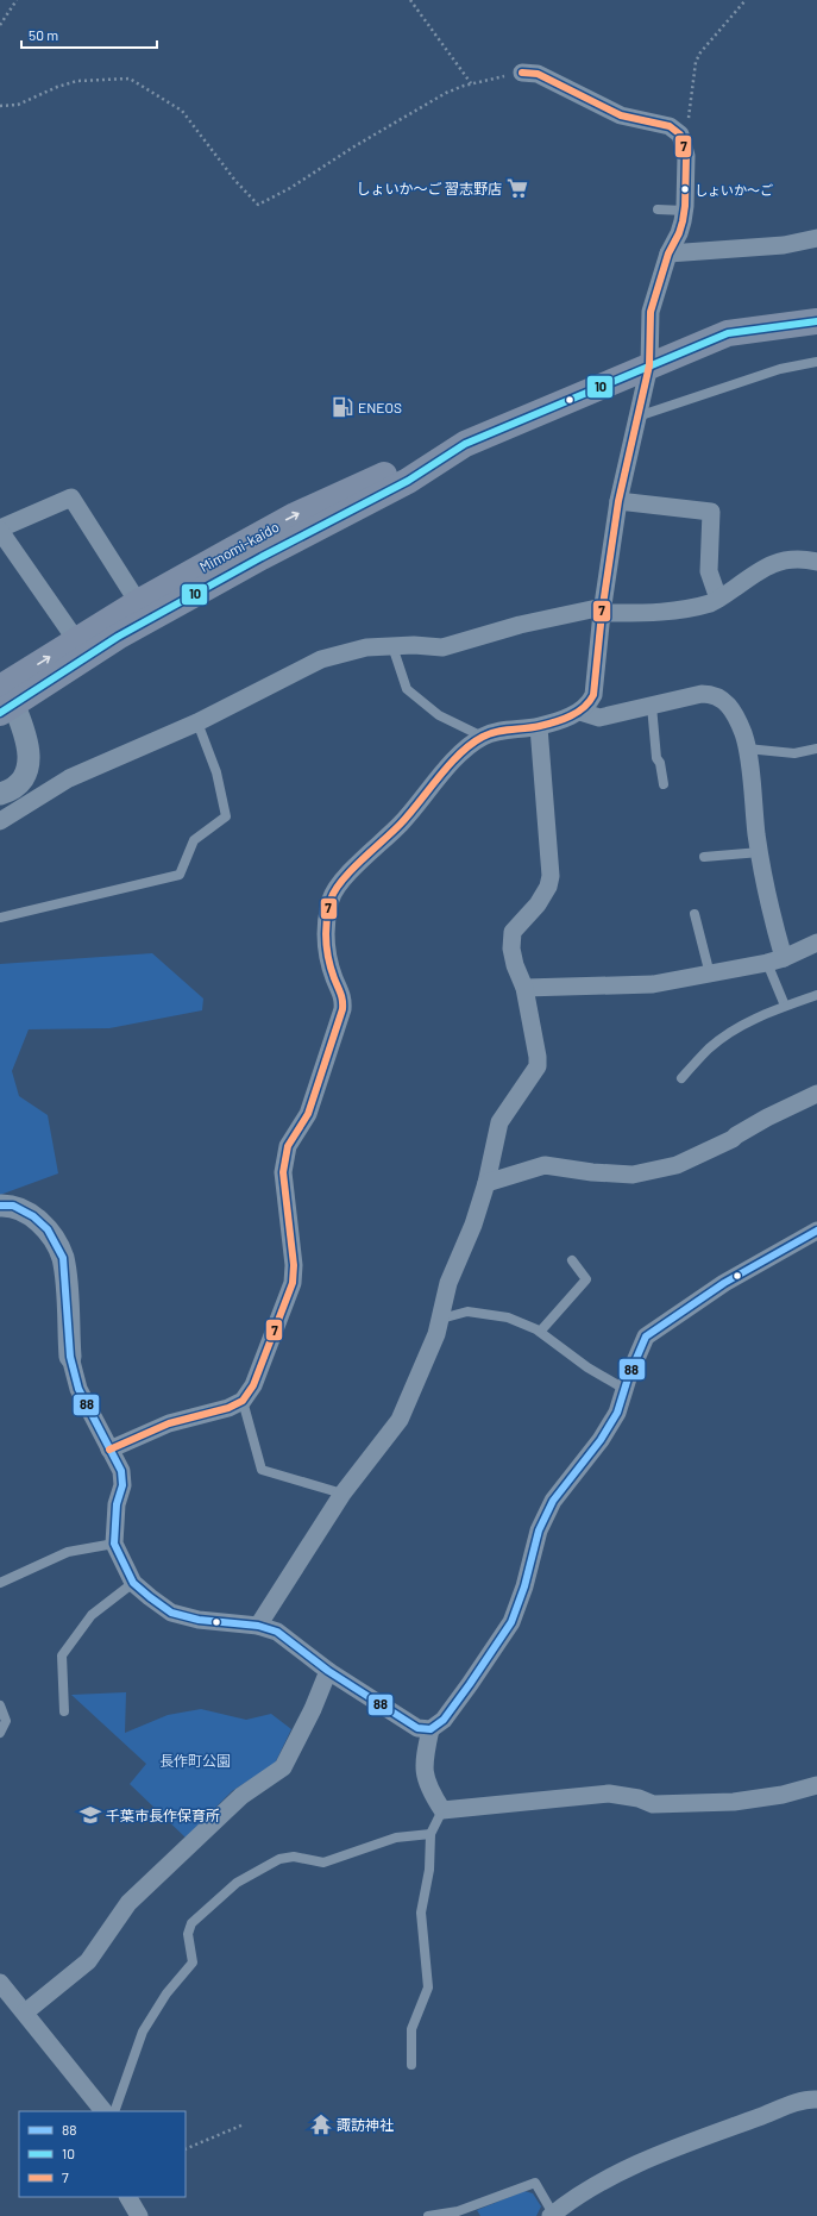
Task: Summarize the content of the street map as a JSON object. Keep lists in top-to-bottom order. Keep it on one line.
{"streets":{"main road":["Mimomi-kaido"]},"parks":["長作町公園"],"places":{"supermarket":["しょいか～ご 習志野店"],"other":["しょいか〜ご"],"fuel station":["ENEOS"],"school or university":["千葉市長作保育所"],"temple":["諏訪神社"]},"lines":["transit line 7","transit line 10","transit line 88"],"legend":["88","10","7"],"scale_bar":"50 m"}
